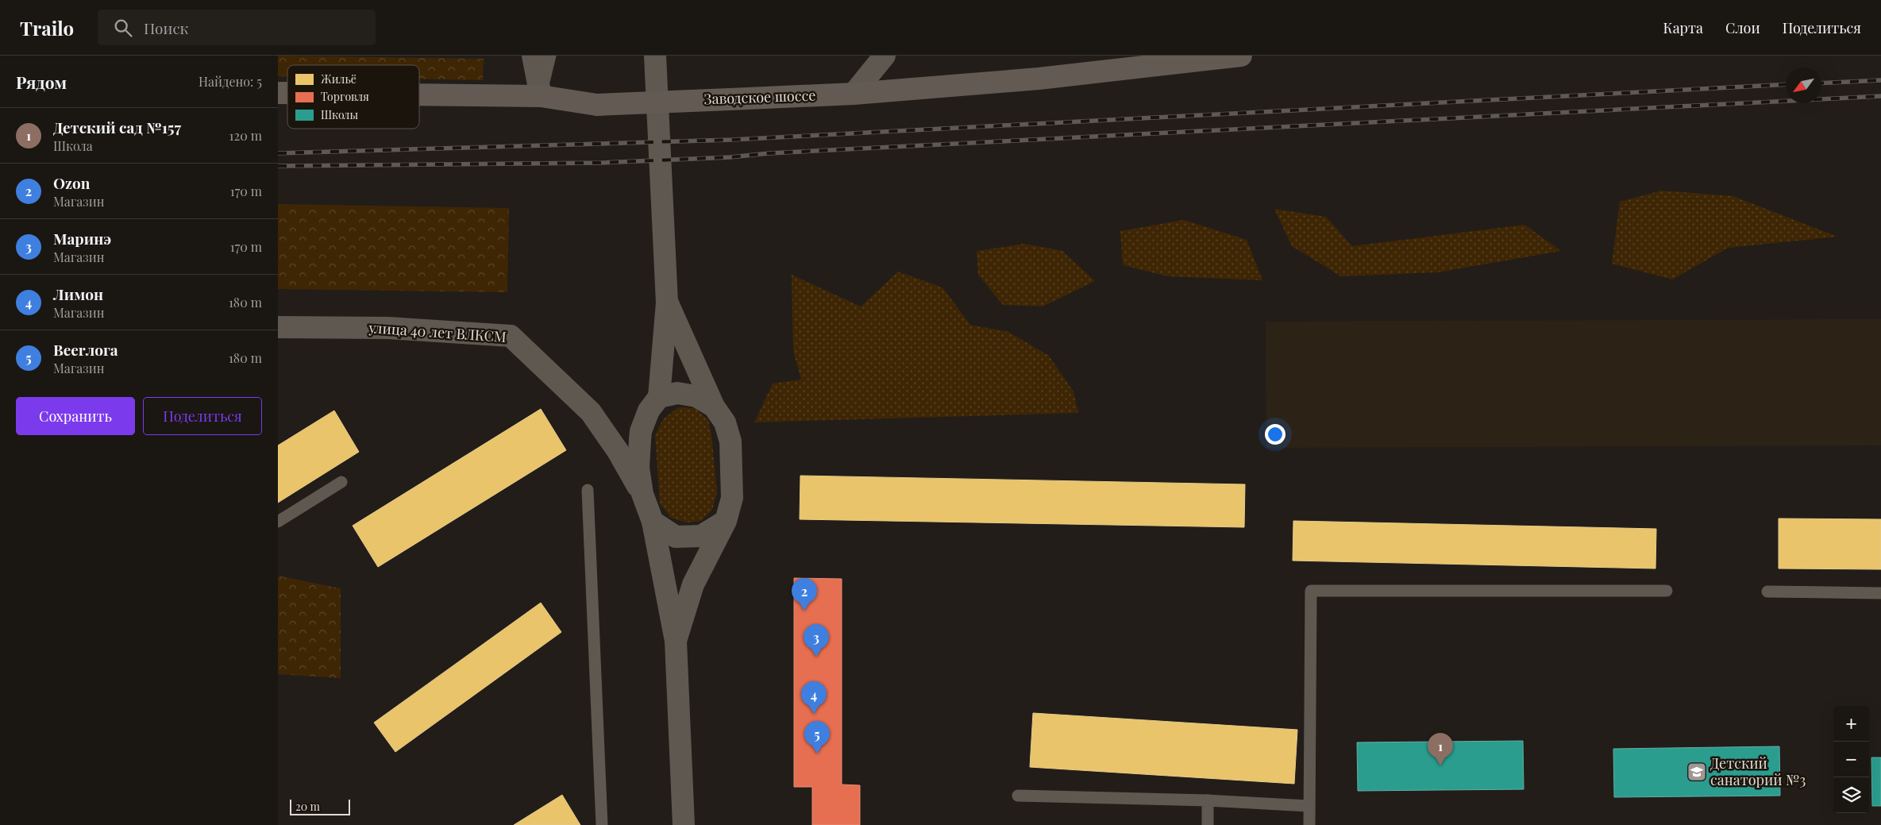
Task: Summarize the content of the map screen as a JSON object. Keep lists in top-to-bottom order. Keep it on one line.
{"streets":{"main road":["Заводское шоссе"],"street":["улица 40 лет ВЛКСМ"]},"places":{"school or university":["Детский санаторий №3"]},"legend":["Жильё","Торговля","Школы"],"scale_bar":"20 m","north":"bottom left","page":{"header":"Trailo","search":"Поиск","nav":["Карта","Слои","Поделиться"],"heading":["Рядом","Найдено: 5"],"list":[{"mark":"1","name":"Детский сад №157","note":"Школа","value":"120 m"},{"mark":"2","name":"Ozon","note":"Магазин","value":"170 m"},{"mark":"3","name":"Маринэ","note":"Магазин","value":"170 m"},{"mark":"4","name":"Лимон","note":"Магазин","value":"180 m"},{"mark":"5","name":"Beerлога","note":"Магазин","value":"180 m"}],"buttons":["Сохранить","Поделиться"],"pins":["2","3","4","5","1"],"map_buttons":["+","−"],"scale":"20 m"}}
